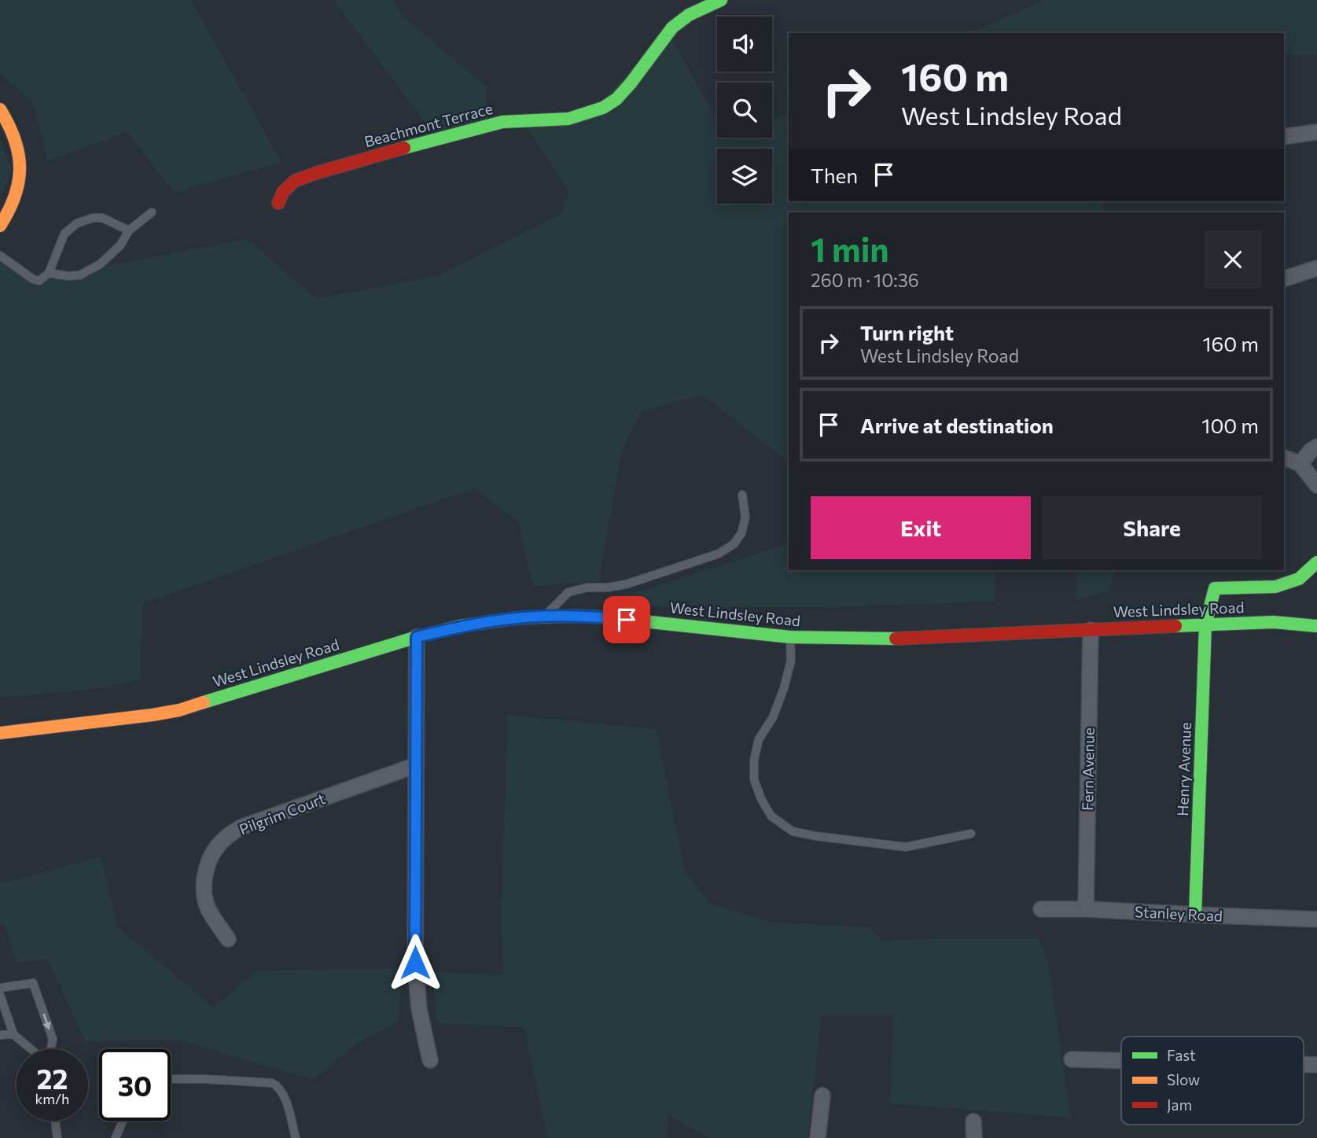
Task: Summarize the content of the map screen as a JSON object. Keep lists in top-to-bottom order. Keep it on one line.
{"streets":{"street":["Beachmont Terrace","West Lindsley Road","Fern Avenue","Henry Avenue","Pilgrim Court","Stanley Road"]},"crossings":[["West Lindsley Road","Fern Avenue"],["West Lindsley Road","Henry Avenue"],["Fern Avenue","Stanley Road"],["Henry Avenue","Stanley Road"]],"legend":["Fast","Slow","Jam"],"page":{"turn":["160 m","West Lindsley Road"],"then":"Then","heading":["1 min","260 m · 10:36"],"list":[{"name":"Turn right","note":"West Lindsley Road","value":"160 m"},{"name":"Arrive at destination","value":"100 m"}],"buttons":["Exit","Share"],"speed":"22 km/h","limit":"30"}}
